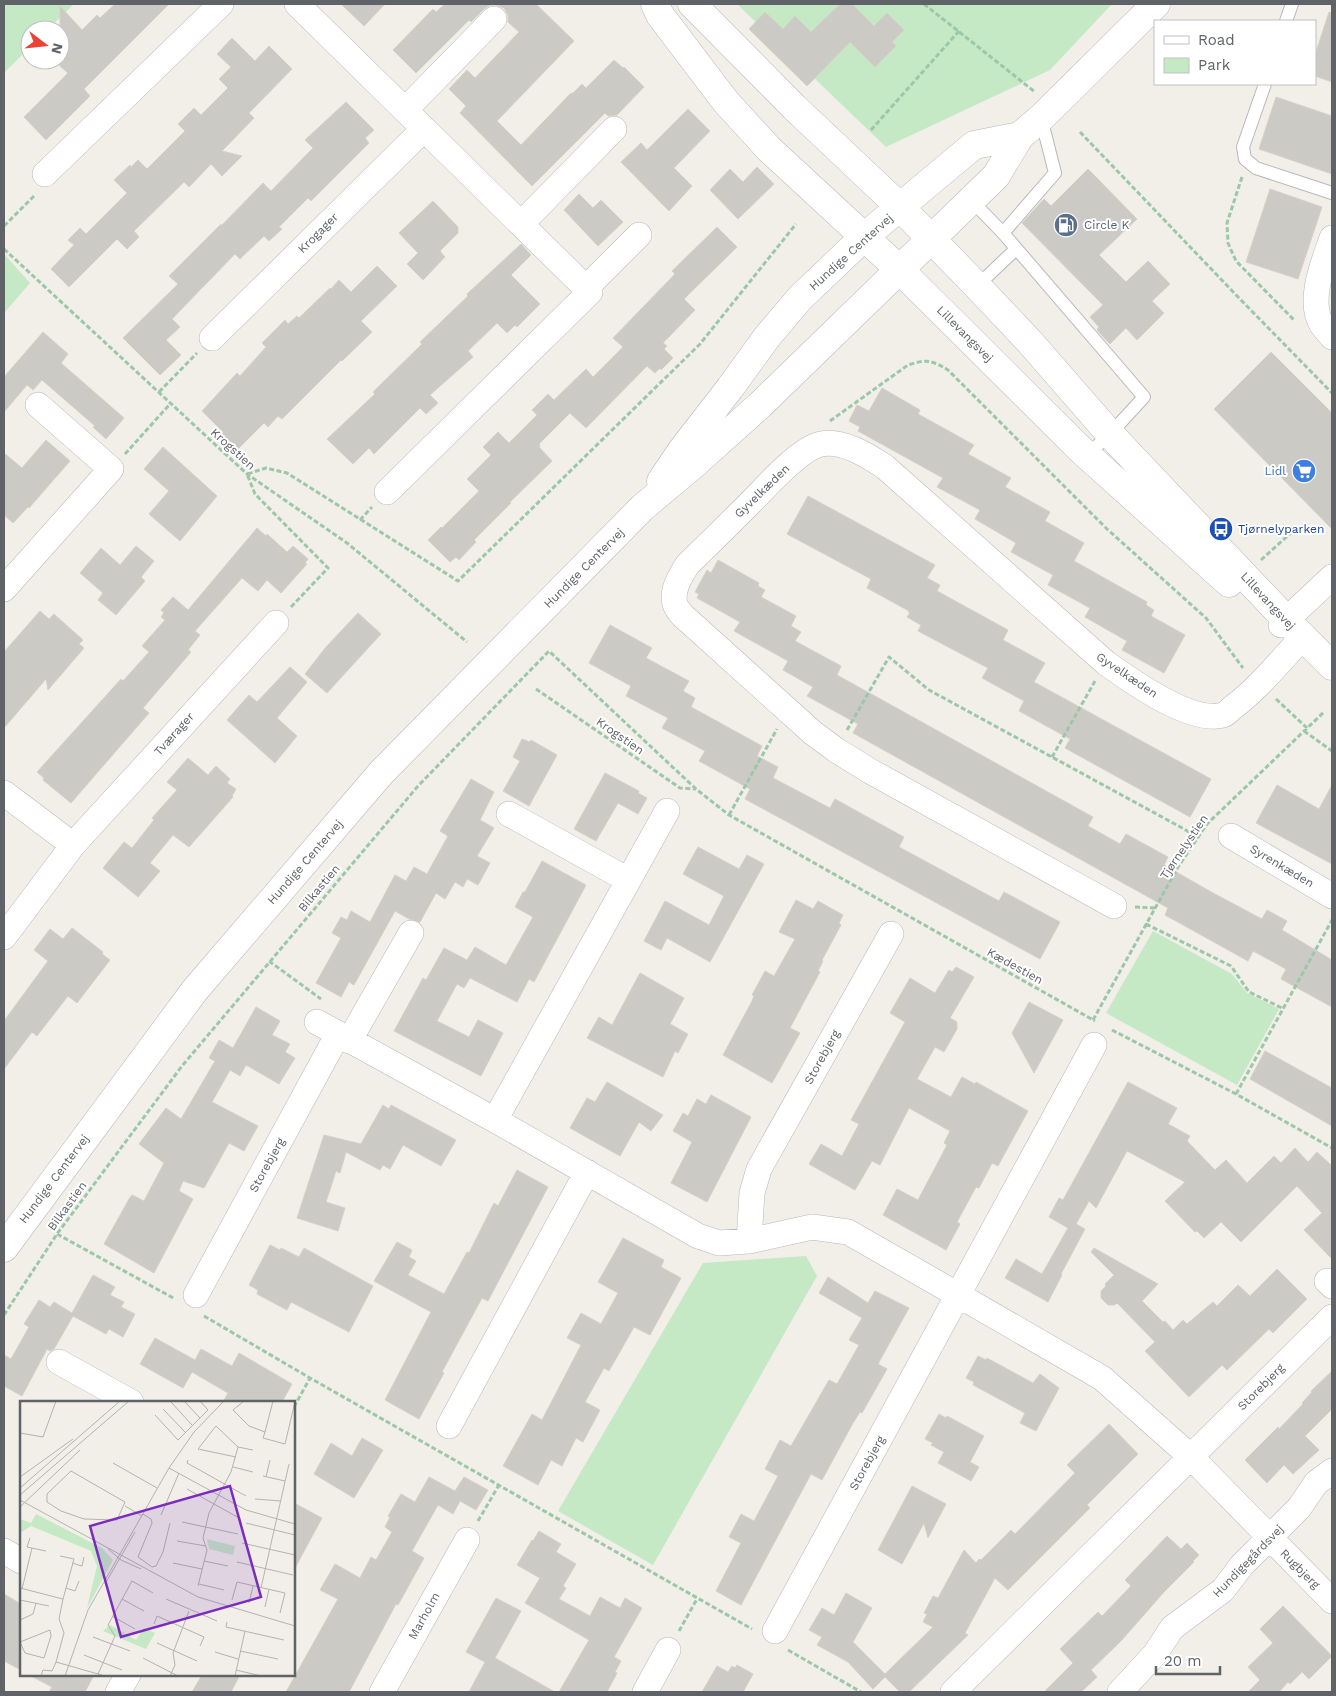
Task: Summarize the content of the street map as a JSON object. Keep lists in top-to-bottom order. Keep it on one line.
{"streets":{"street":["Krogager","Hundige Centervej","Lillevangsvej","Gyvelkæden","Tværager","Syrenkæden","Storebjerg","Hundigegårdsvej","Rugbjerg","Marholm"],"path":["Krogstien","Tjørnelystien","Bilkastien","Kædestien"]},"crossings":[["Hundige Centervej","Lillevangsvej"],["Lillevangsvej","Gyvelkæden"],["Krogstien","Bilkastien"],["Krogstien","Kædestien"],["Tjørnelystien","Kædestien"],["Bilkastien","Kædestien"],["Kædestien","Storebjerg"],["Hundigegårdsvej","Rugbjerg"]],"places":{"fuel station":["Circle K"],"supermarket":["Lidl"],"bus stop":["Tjørnelyparken"]},"legend":["Road","Park"],"scale_bar":"20 m","north":"right"}
